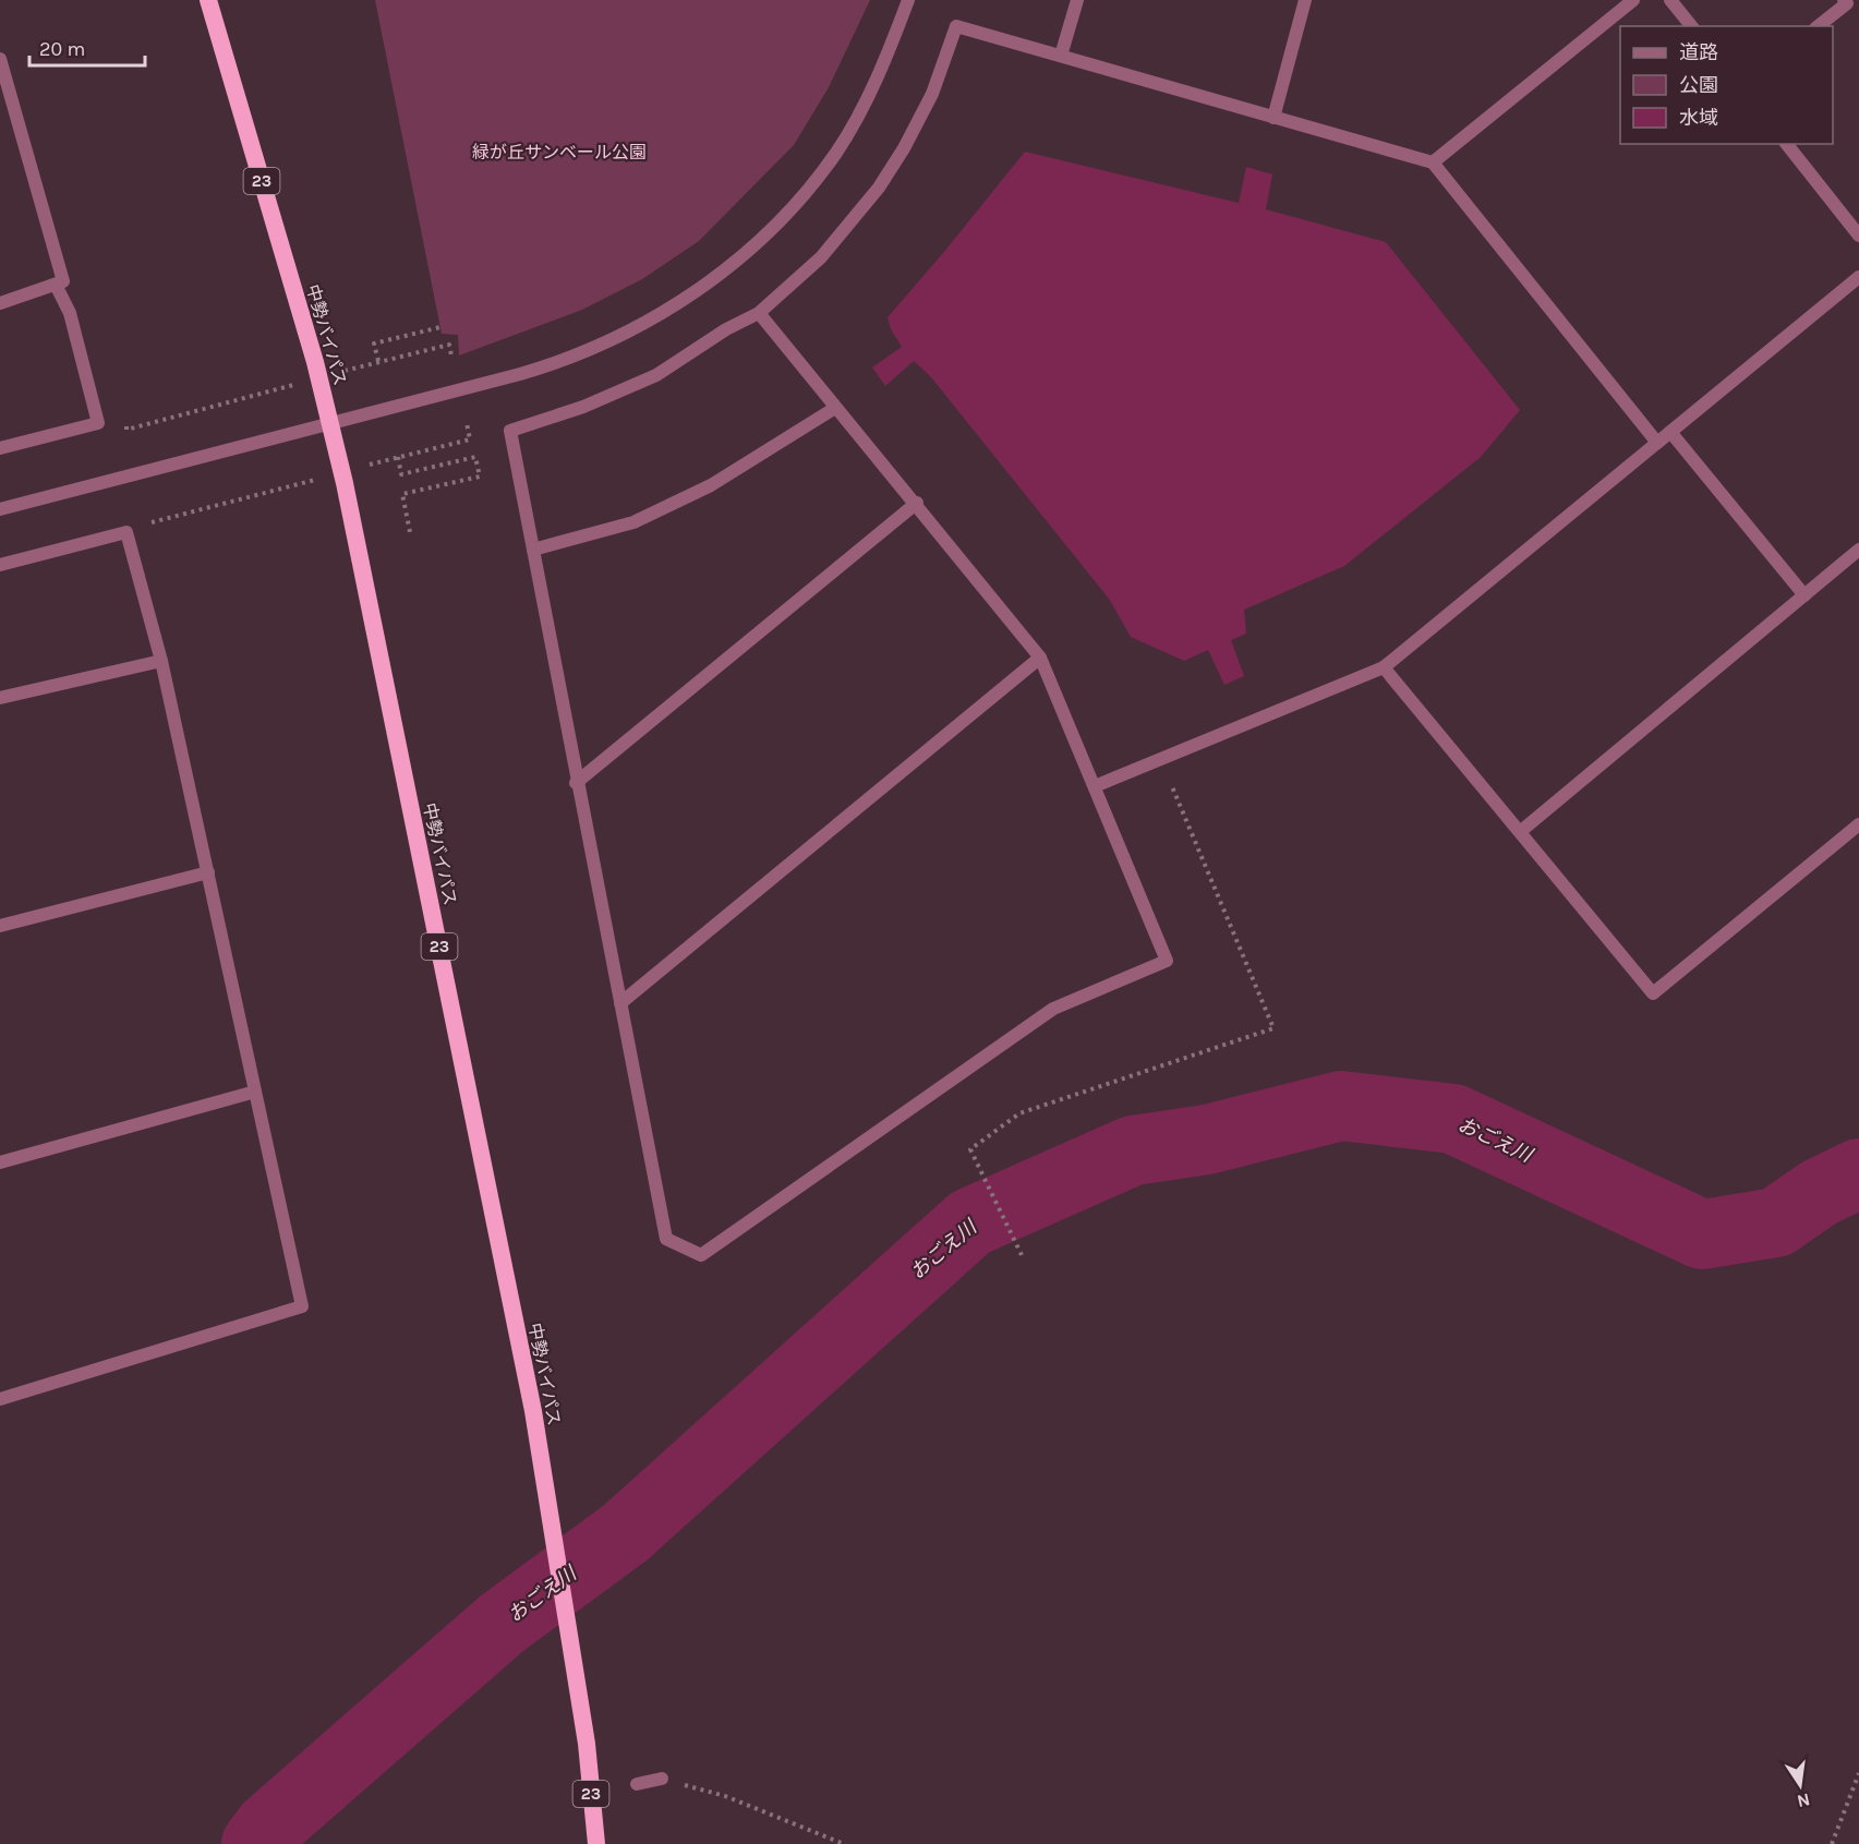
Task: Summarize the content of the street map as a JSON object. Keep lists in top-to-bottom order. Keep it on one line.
{"streets":{"highway":["23","中勢バイパス"]},"water":["おごえ川"],"parks":["緑が丘サンベール公園"],"legend":["道路","公園","水域"],"scale_bar":"20 m","north":"bottom"}
